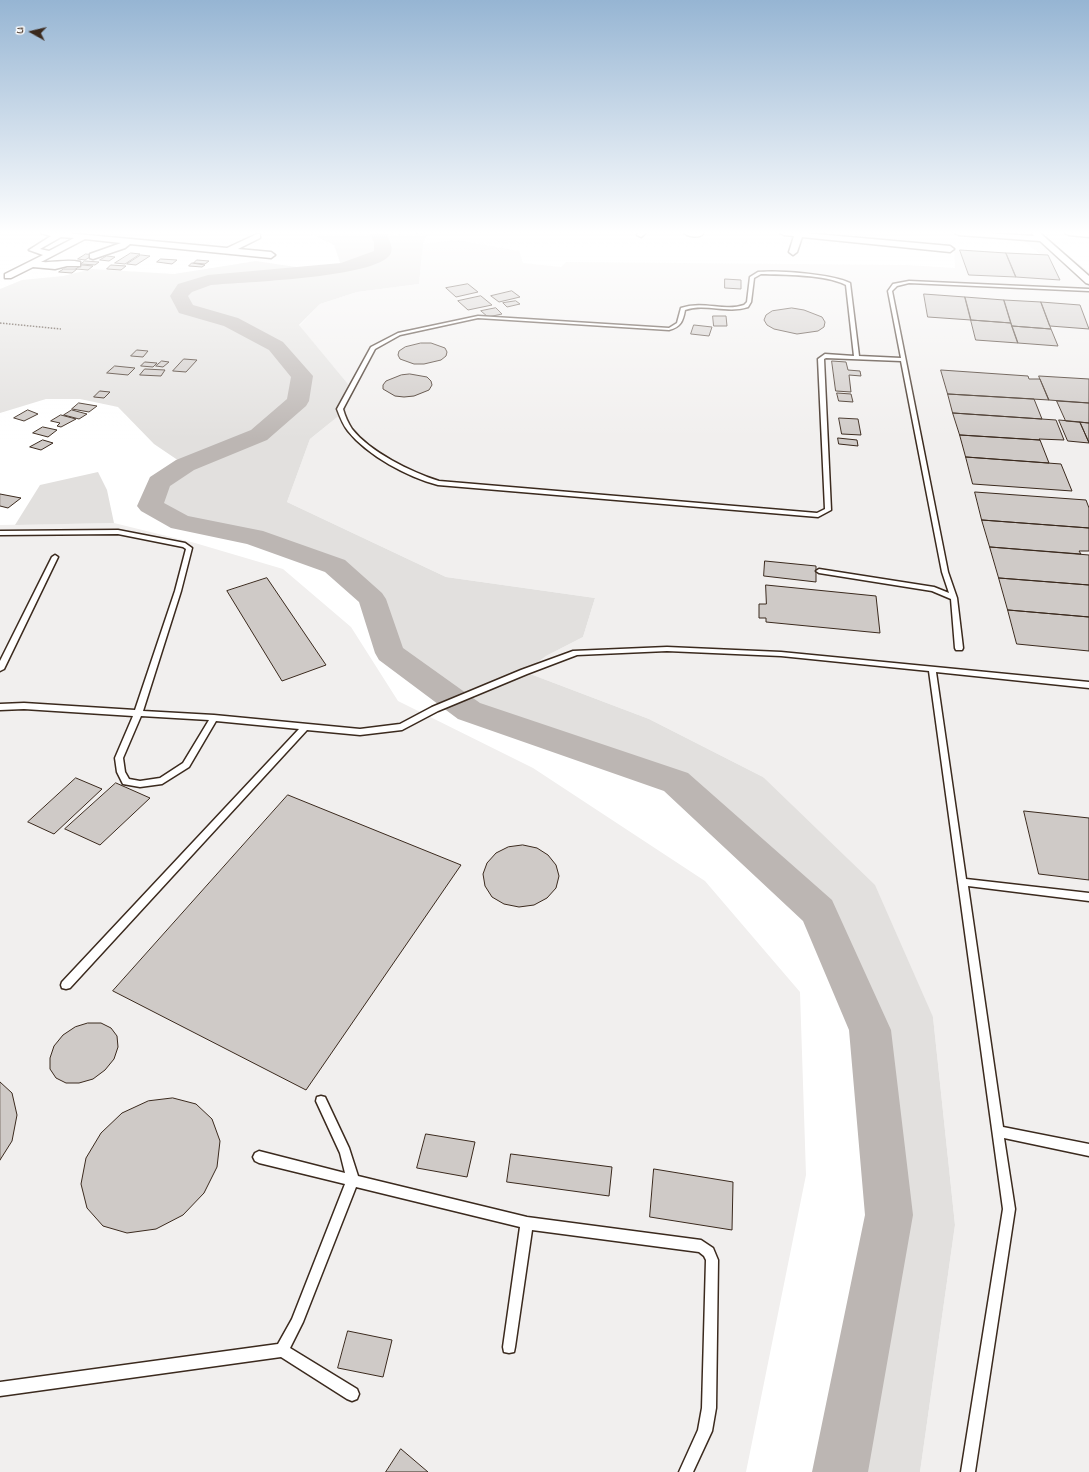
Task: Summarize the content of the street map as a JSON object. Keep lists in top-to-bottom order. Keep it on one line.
{"north":"left"}
